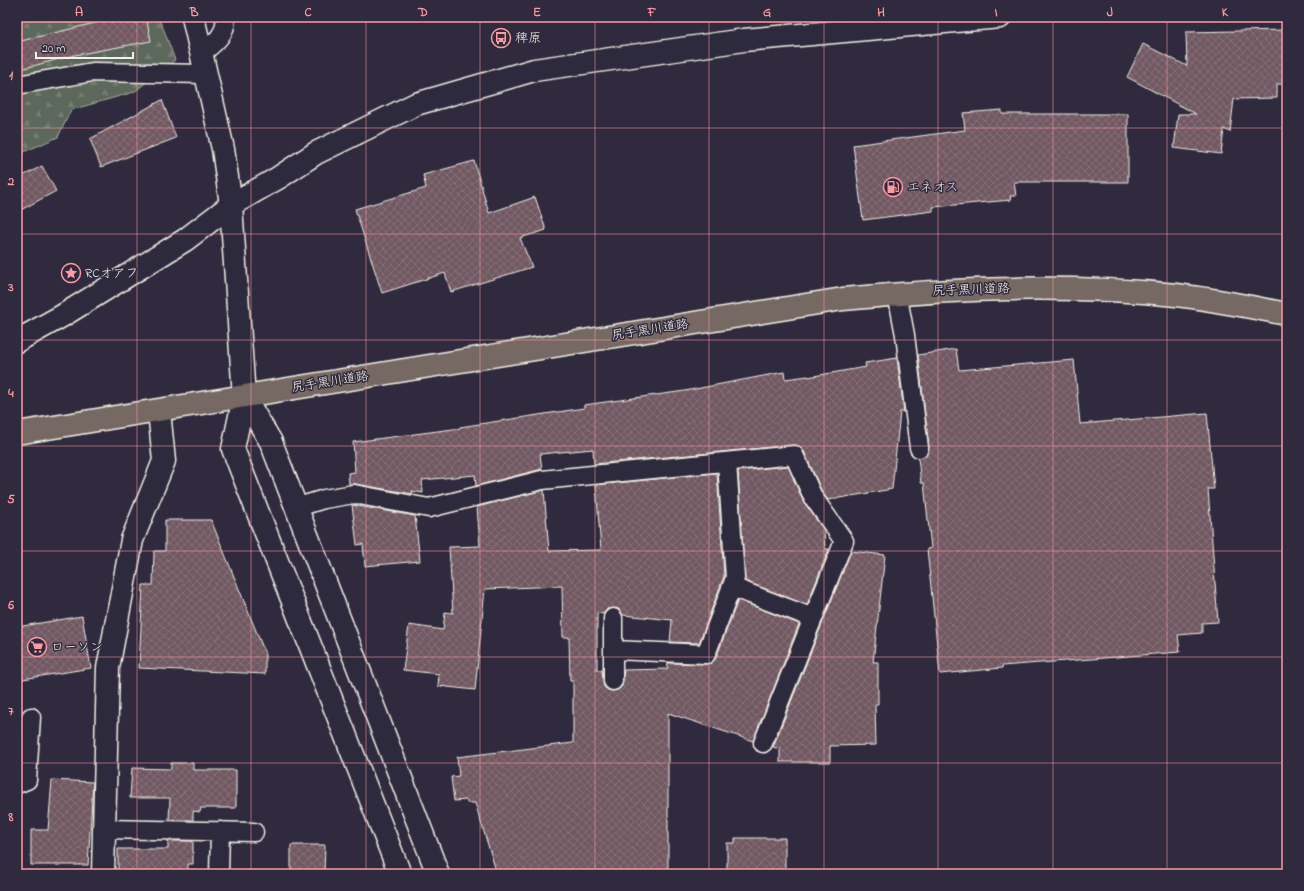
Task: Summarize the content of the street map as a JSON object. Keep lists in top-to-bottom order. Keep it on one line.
{"streets":{"main road":["尻手黒川道路"]},"places":{"bus stop":["稗原"],"fuel station":["エネオス"],"place":["RCオアフ"],"supermarket":["ローソン"]},"scale_bar":"20 m","grid":{"columns":["A","B","C","D","E","F","G","H","I","J","K"],"rows":["1","2","3","4","5","6","7","8"]}}
